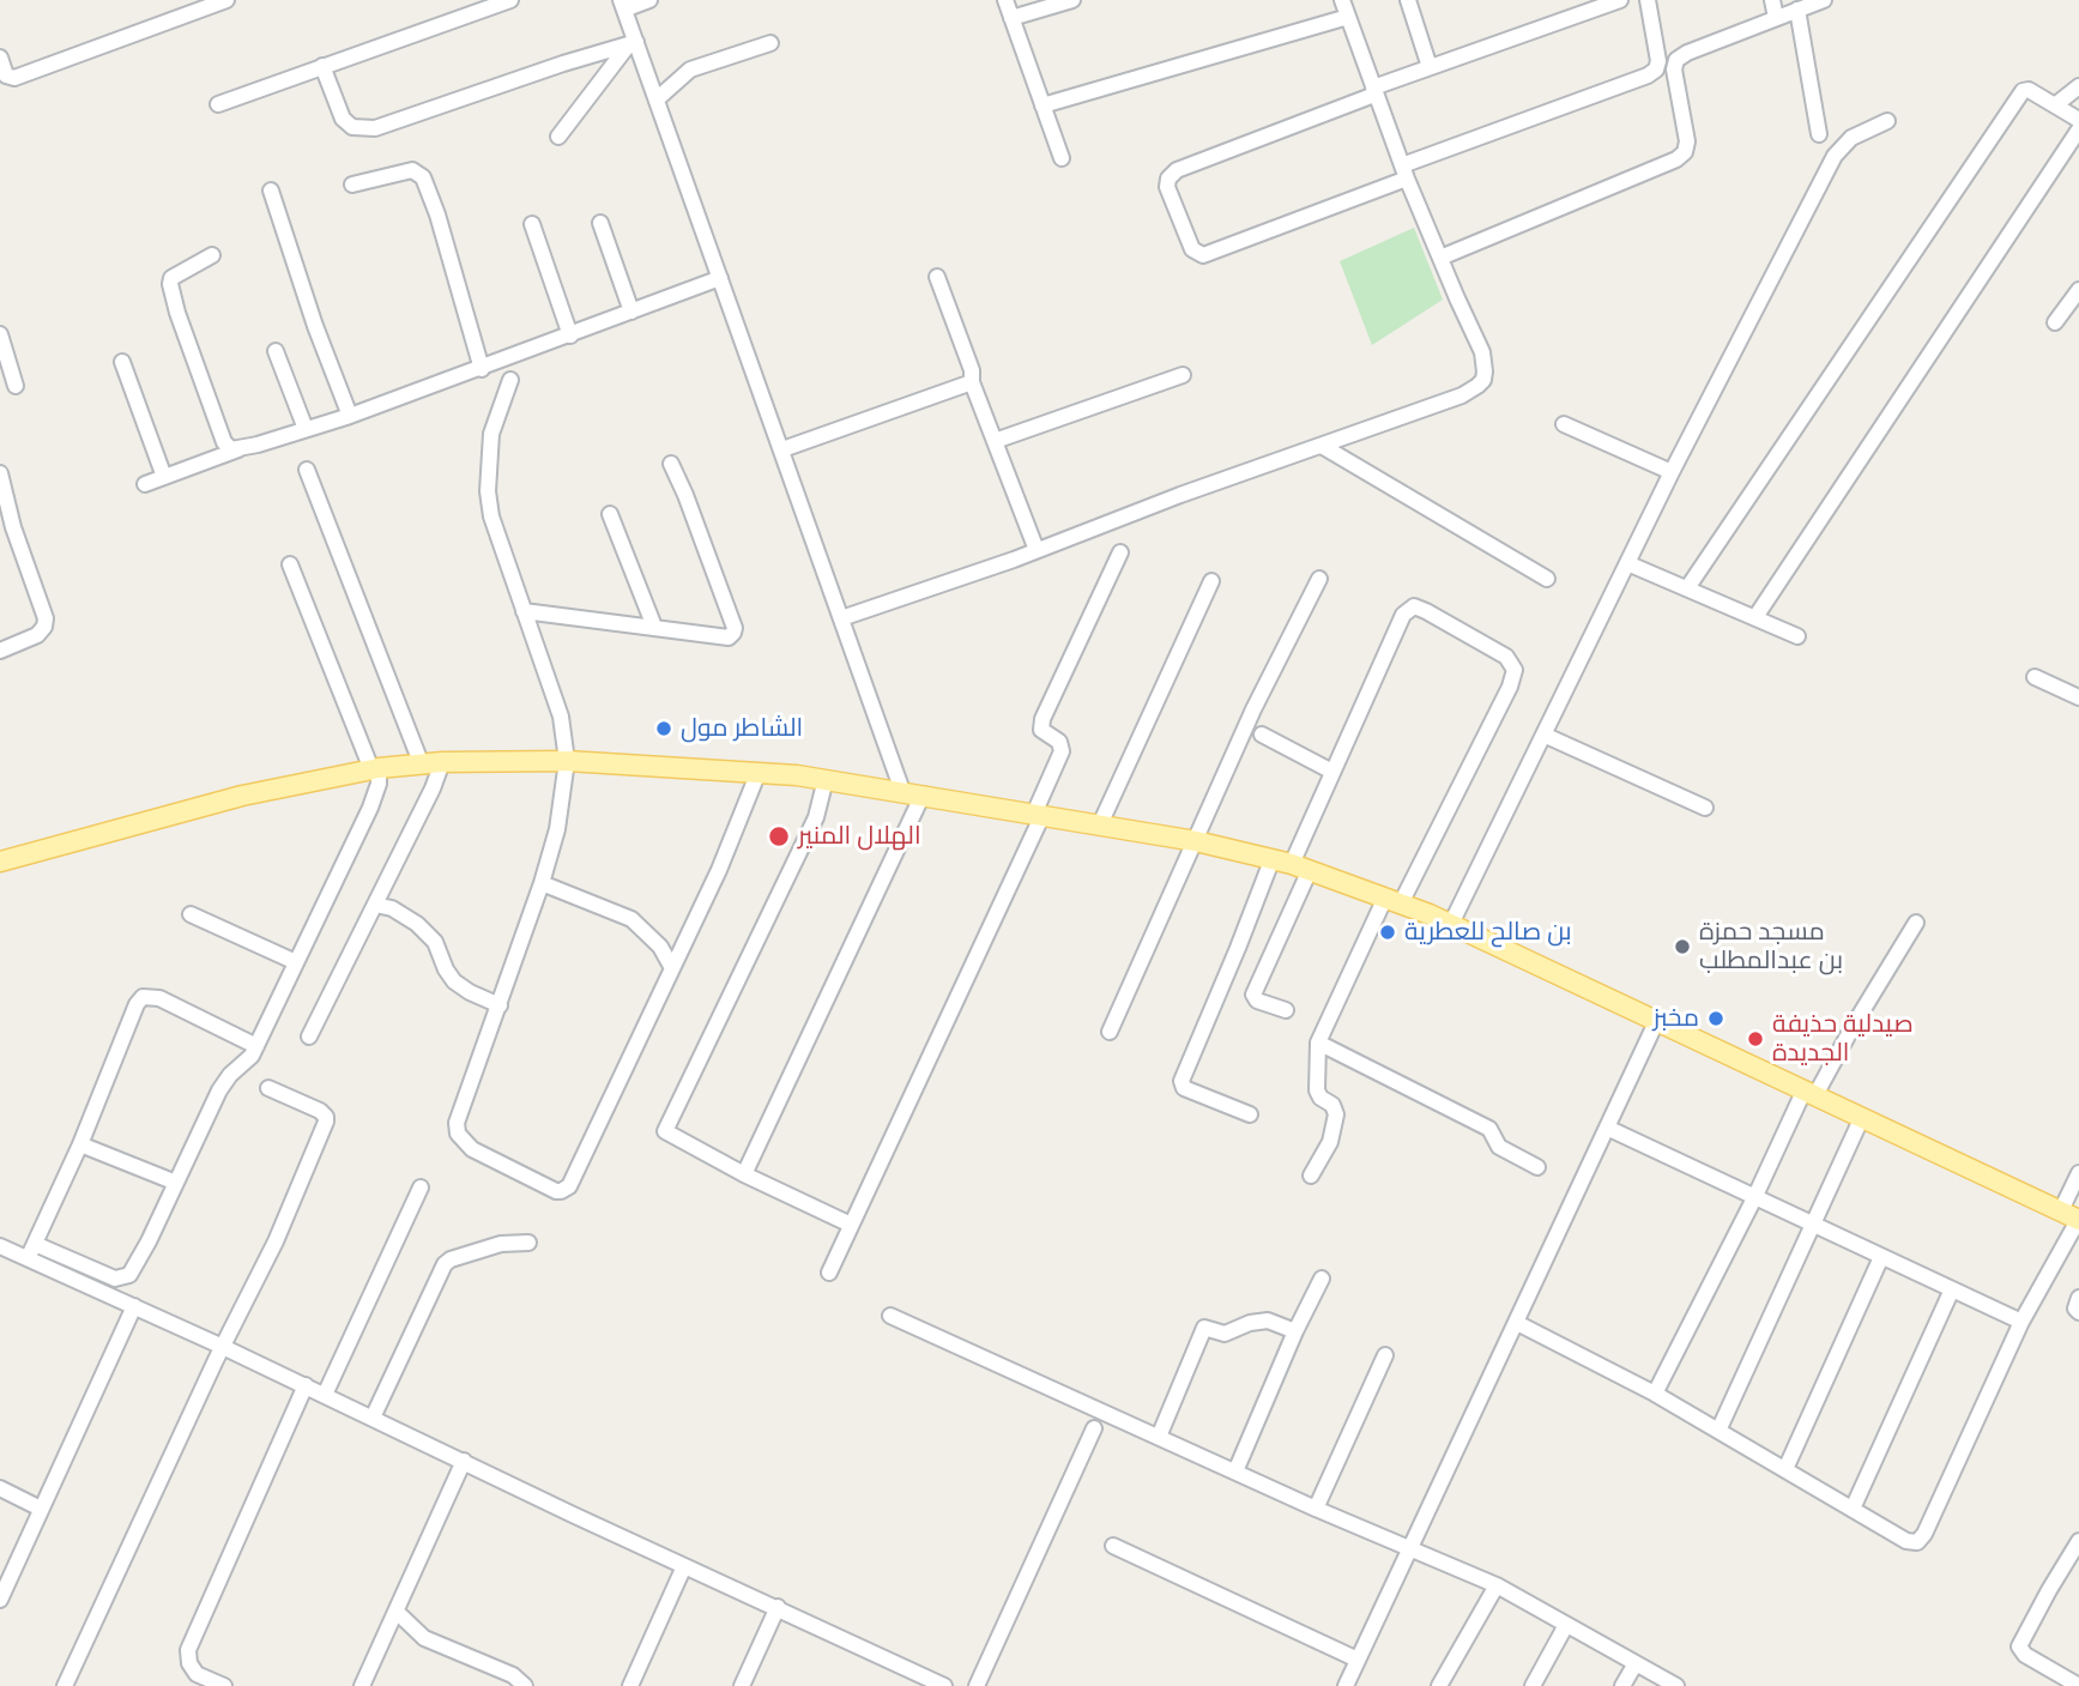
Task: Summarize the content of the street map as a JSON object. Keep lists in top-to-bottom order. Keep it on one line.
{"places":["الشاطر مول","الهلال المنير","بن صالح للعطرية","مسجد حمزة بن عبدالمطلب","مخبز","صيدلية حذيفة الجديدة"]}
